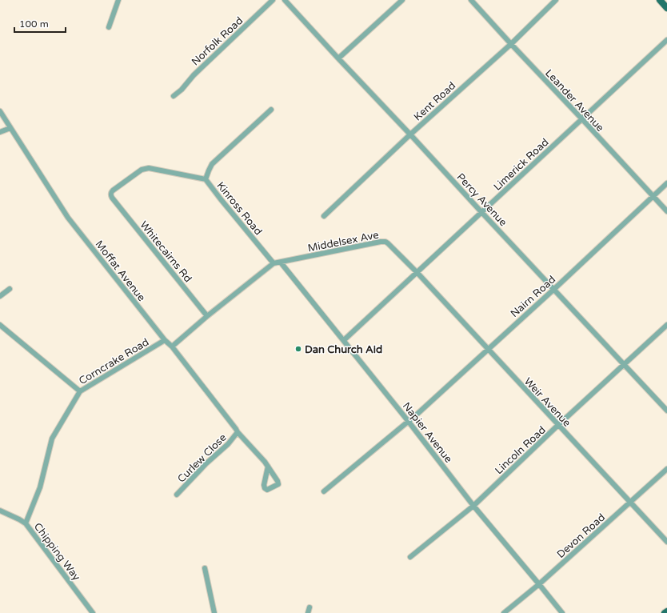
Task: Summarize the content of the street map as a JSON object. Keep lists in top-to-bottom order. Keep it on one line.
{"streets":{"street":["Norfolk Road","Leander Avenue","Kent Road","Limerick Road","Percy Avenue","Kinross Road","Middelsex Ave","Whitecairns Rd","Moffat Avenue","Nairn Road","Corncrake Road","Weir Avenue","Napier Avenue","Lincoln Road","Curlew Close","Devon Road","Chipping Way"]},"crossings":[["Leander Avenue","Kent Road"],["Leander Avenue","Limerick Road"],["Leander Avenue","Nairn Road"],["Kent Road","Percy Avenue"],["Limerick Road","Percy Avenue"],["Limerick Road","Middelsex Ave"],["Limerick Road","Weir Avenue"],["Limerick Road","Napier Avenue"],["Percy Avenue","Nairn Road"],["Percy Avenue","Lincoln Road"],["Kinross Road","Whitecairns Rd"],["Middelsex Ave","Weir Avenue"],["Middelsex Ave","Napier Avenue"],["Moffat Avenue","Corncrake Road"],["Moffat Avenue","Curlew Close"],["Nairn Road","Weir Avenue"],["Nairn Road","Napier Avenue"],["Corncrake Road","Chipping Way"],["Weir Avenue","Lincoln Road"],["Weir Avenue","Devon Road"],["Napier Avenue","Lincoln Road"],["Napier Avenue","Devon Road"]],"places":["Dan Church Aid"],"scale_bar":"100 m"}
